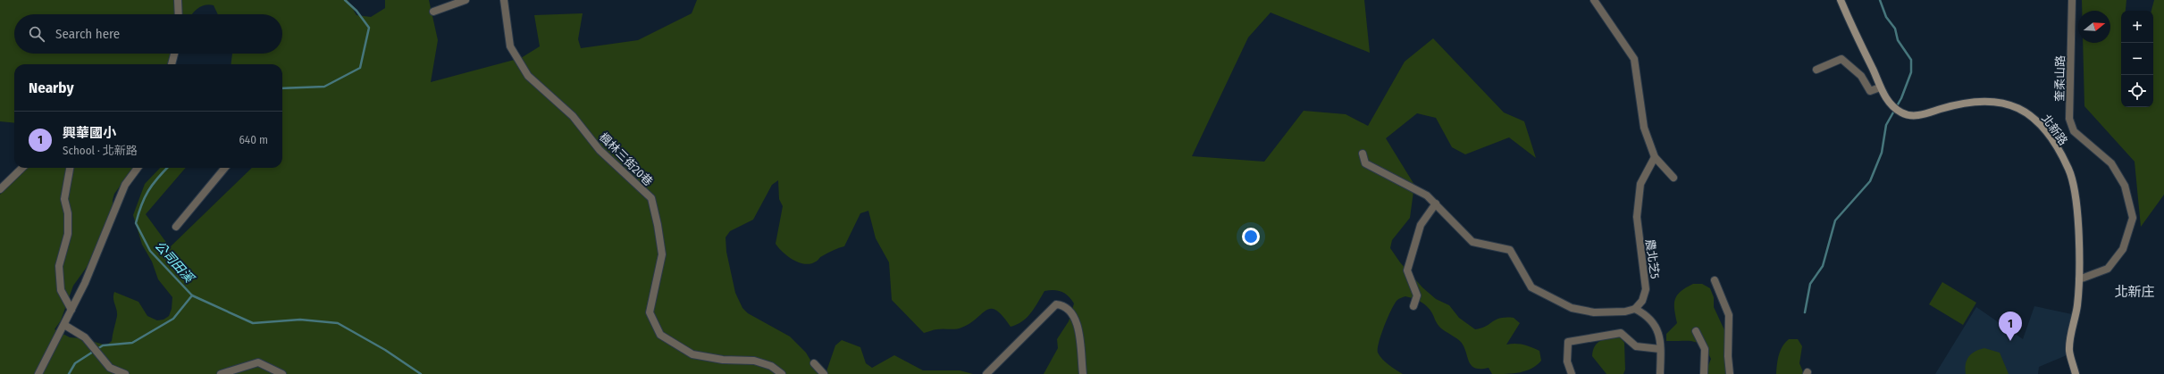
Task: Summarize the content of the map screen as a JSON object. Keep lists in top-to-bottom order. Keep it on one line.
{"streets":{"main road":["北新路"],"street":["奎柔山路","楓林三街20巷","農北芝5"]},"crossings":[["奎柔山路","北新路"]],"districts":["北新庄"],"water":["公司田溪"],"north":"right","page":{"map_buttons":["+","−"],"search":"Search here","heading":"Nearby","list":[{"mark":"1","name":"興華國小","note":"School · 北新路","value":"640 m"}],"pins":"1"}}
